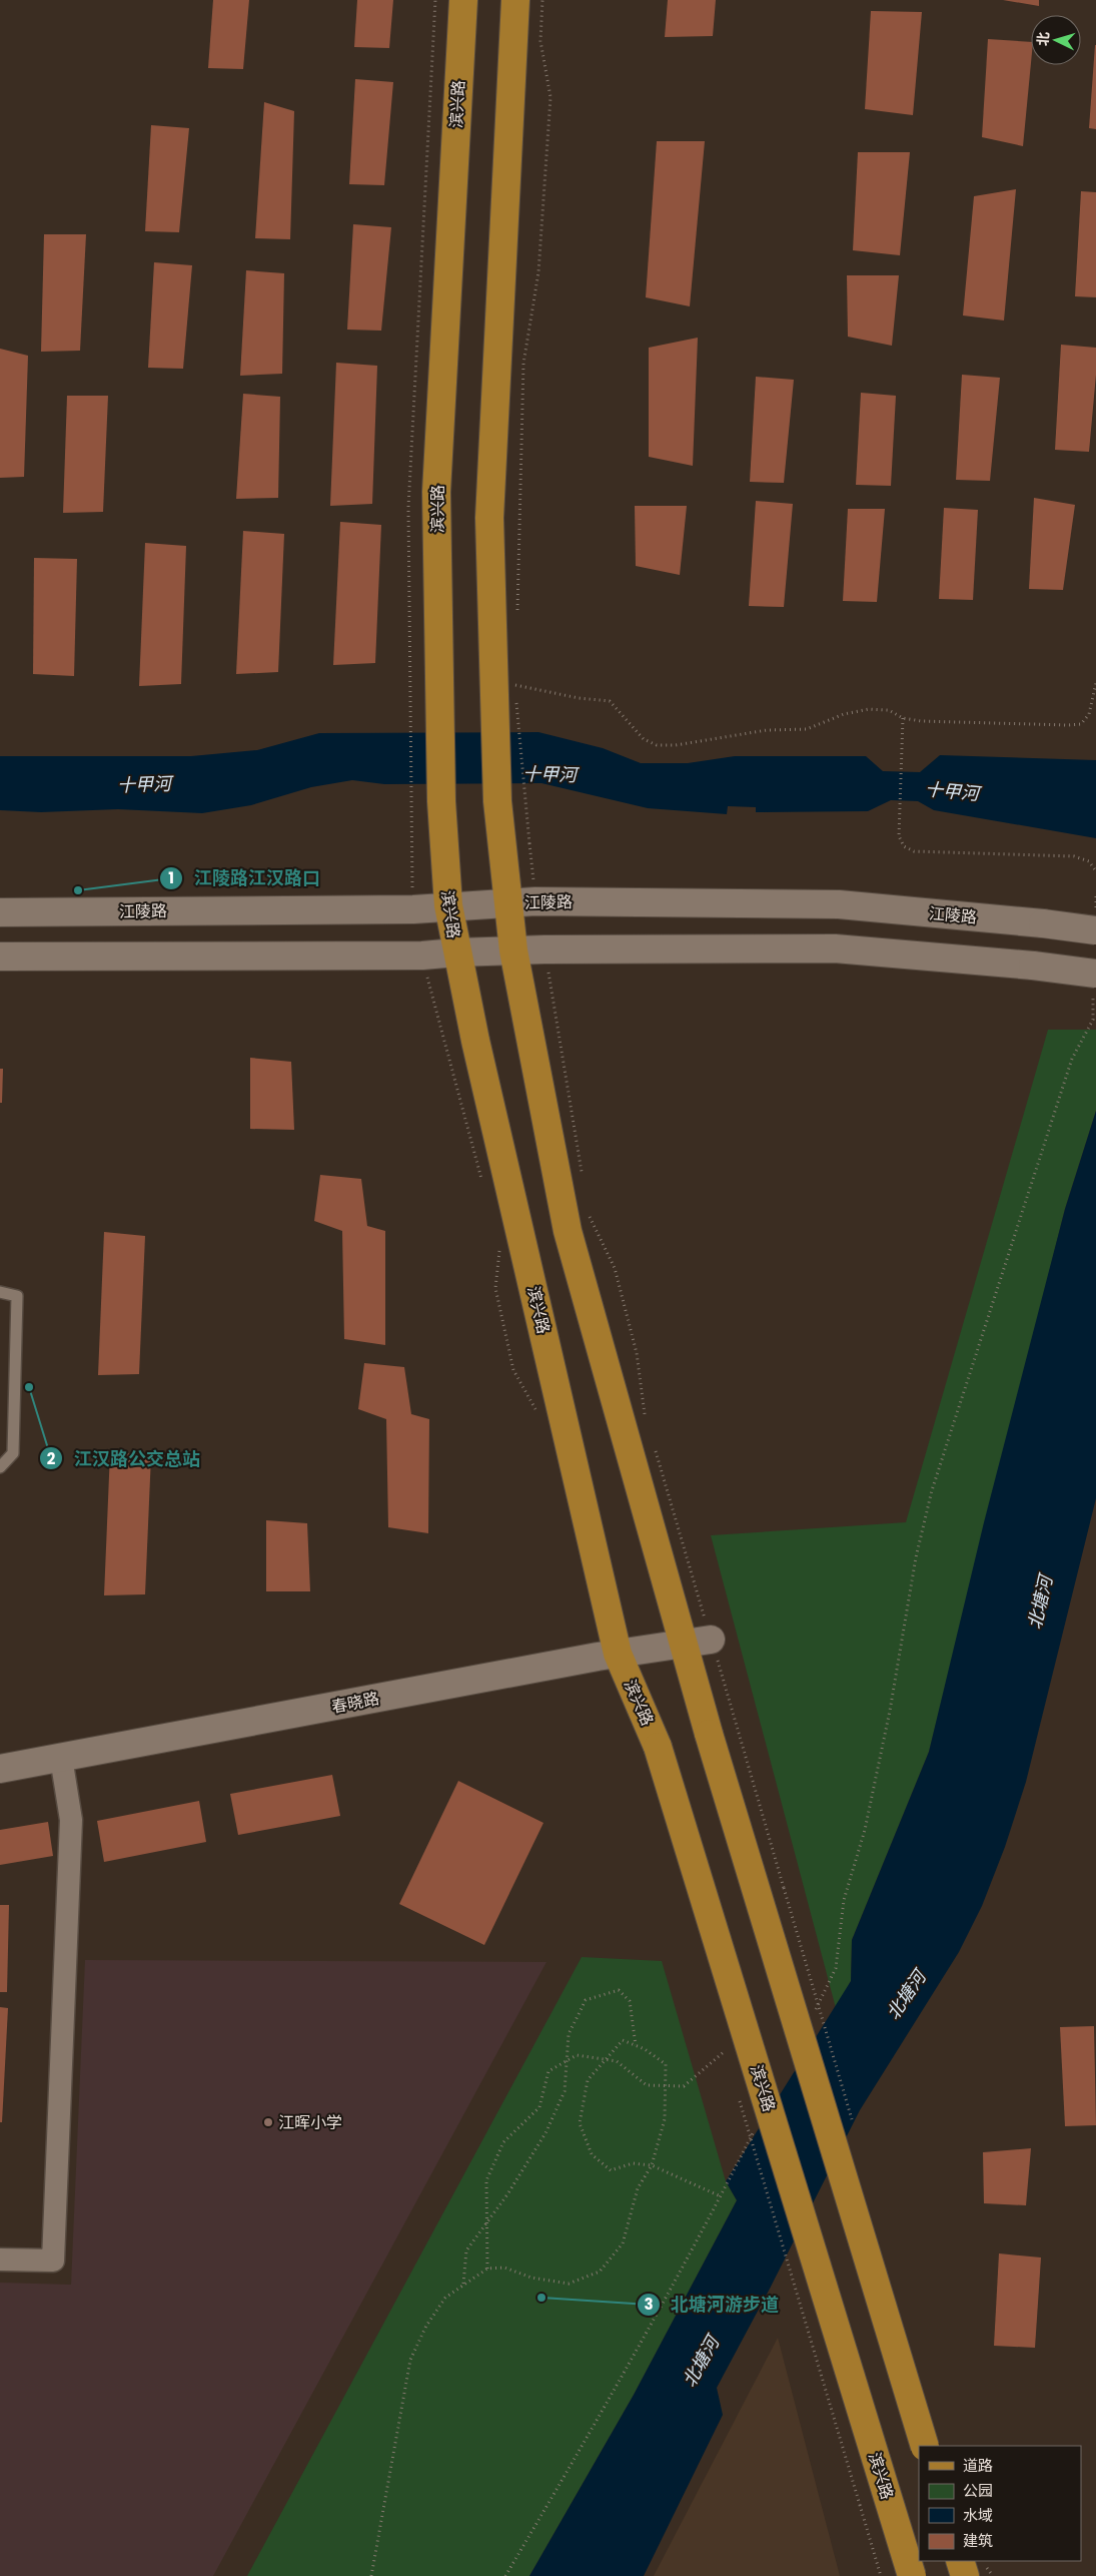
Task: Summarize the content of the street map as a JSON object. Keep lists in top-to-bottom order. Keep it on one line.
{"streets":{"main road":["滨兴路","江陵路","春晓路"]},"crossings":[["滨兴路","江陵路"],["滨兴路","春晓路"]],"water":["十甲河","北塘河"],"places":["江陵路江汉路口","江汉路公交总站","江晖小学","北塘河游步道"],"legend":["道路","公园","水域","建筑"],"north":"left"}
